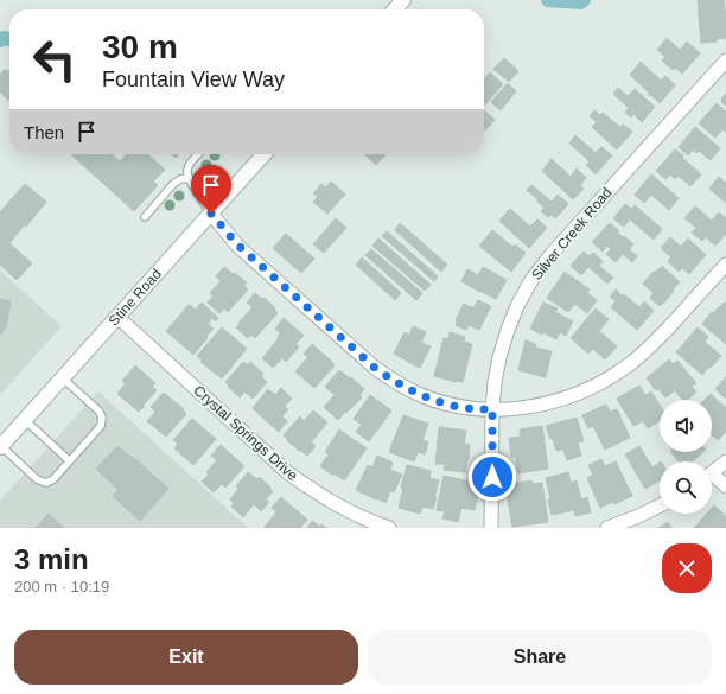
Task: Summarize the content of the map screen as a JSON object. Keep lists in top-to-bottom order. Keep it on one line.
{"streets":{"main road":["Stine Road"],"street":["Silver Creek Road","Crystal Springs Drive"]},"crossings":[["Stine Road","Crystal Springs Drive"]],"page":{"turn":["30 m","Fountain View Way"],"then":"Then","heading":["3 min","200 m · 10:19"],"buttons":["Exit","Share"]}}
